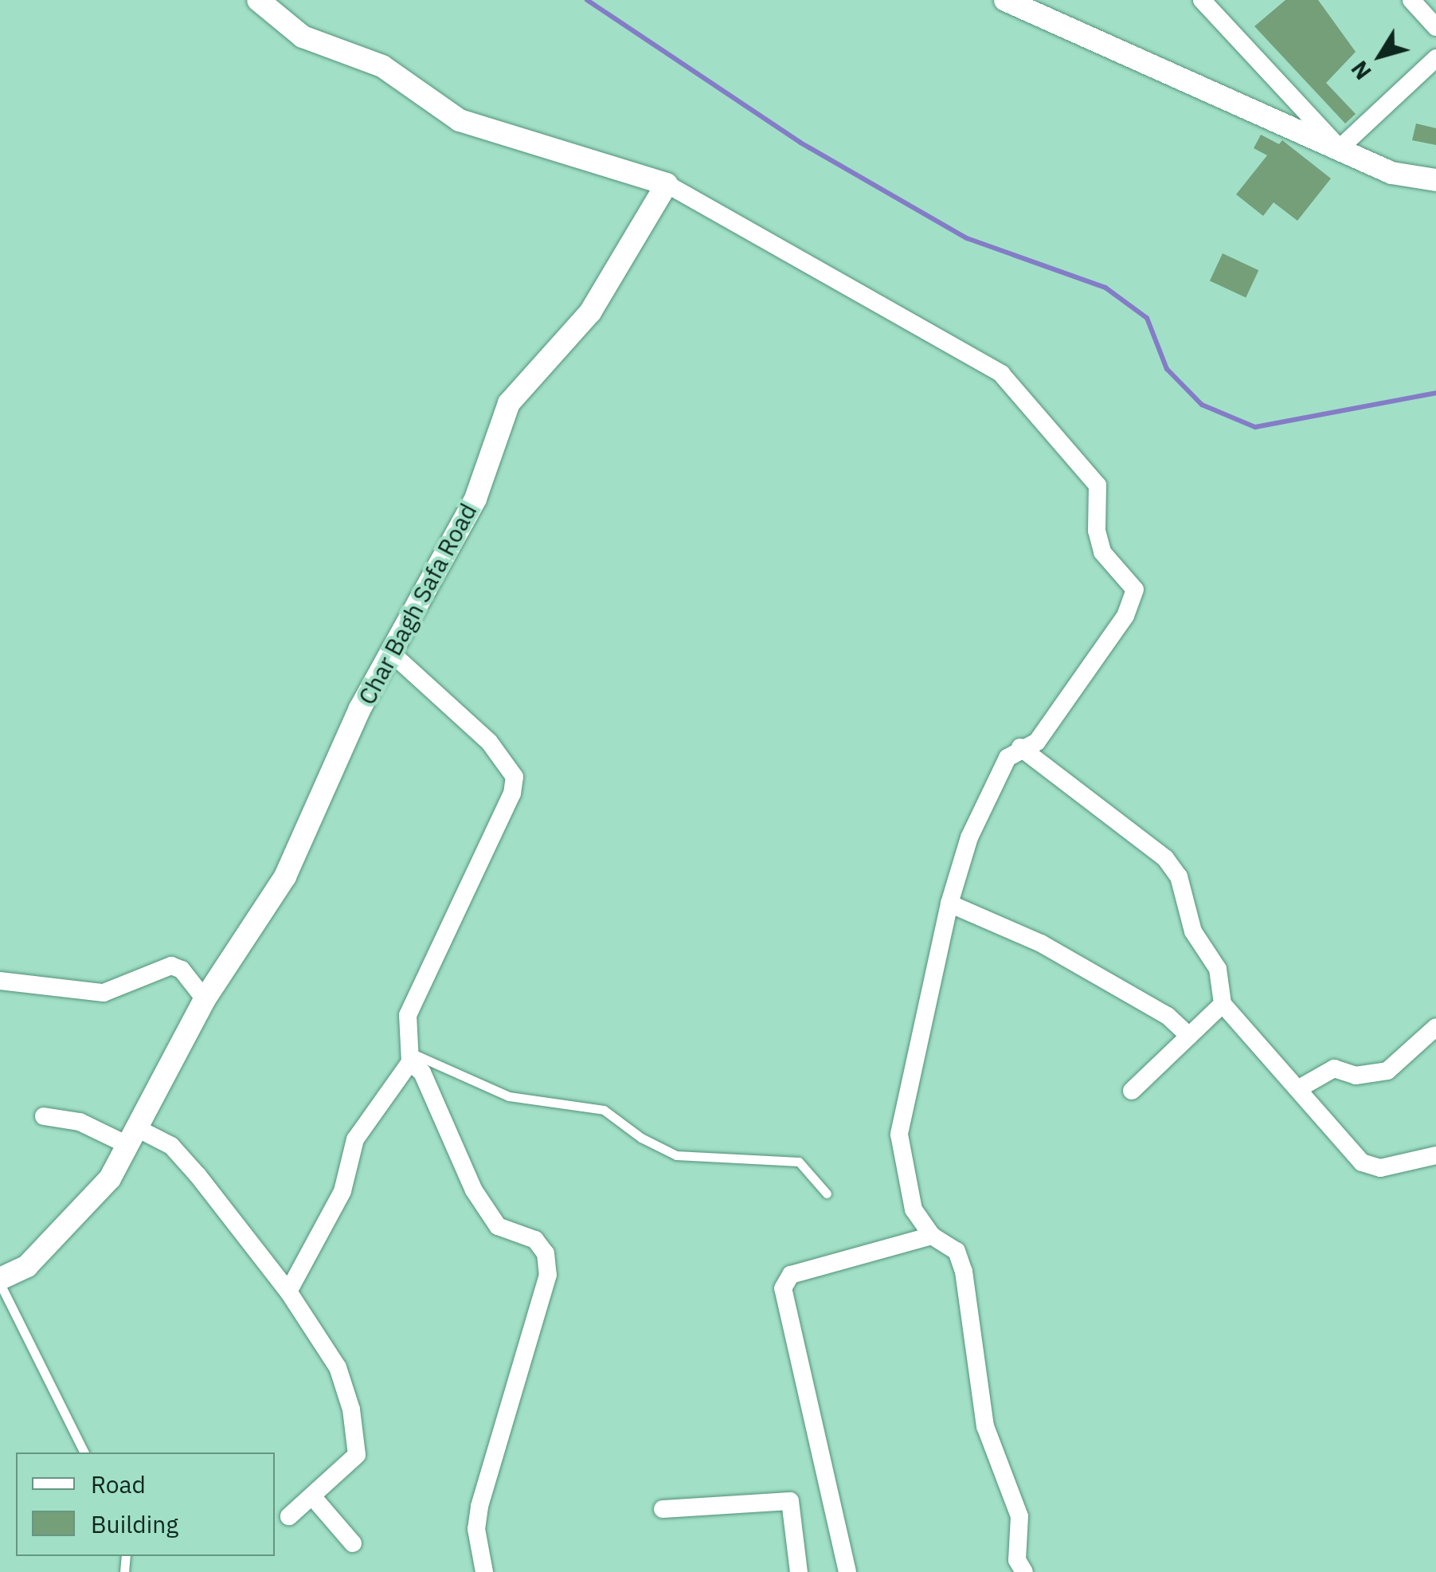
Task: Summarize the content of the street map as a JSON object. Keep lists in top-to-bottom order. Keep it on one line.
{"streets":{"street":["Char Bagh Safa Road"]},"legend":["Road","Building"],"north":"bottom left"}
